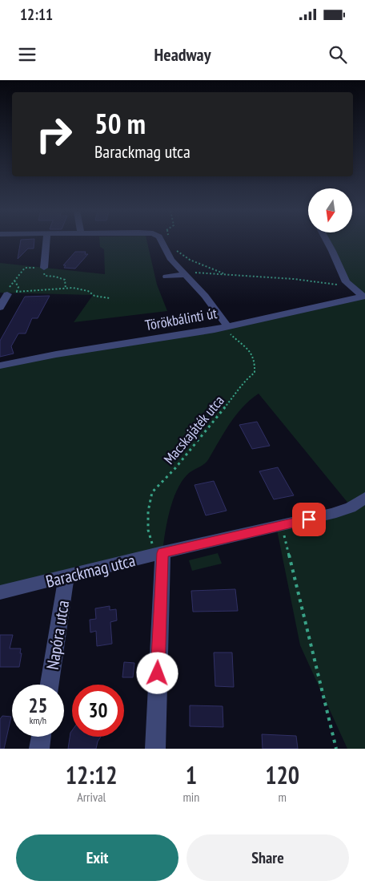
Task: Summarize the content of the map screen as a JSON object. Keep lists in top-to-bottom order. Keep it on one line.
{"streets":{"street":["Törökbálinti út","Barackmag utca","Napóra utca"],"path":["Macskajáték utca"]},"crossings":[["Törökbálinti út","Macskajáték utca"],["Macskajáték utca","Barackmag utca"],["Barackmag utca","Napóra utca"]],"north":"bottom","page":{"status":"12:11","header":"Headway","turn":["50 m","Barackmag utca"],"speed":"25 km/h","limit":"30","eta":["12:12","Arrival","1","min","120","m"],"buttons":["Exit","Share"]}}
